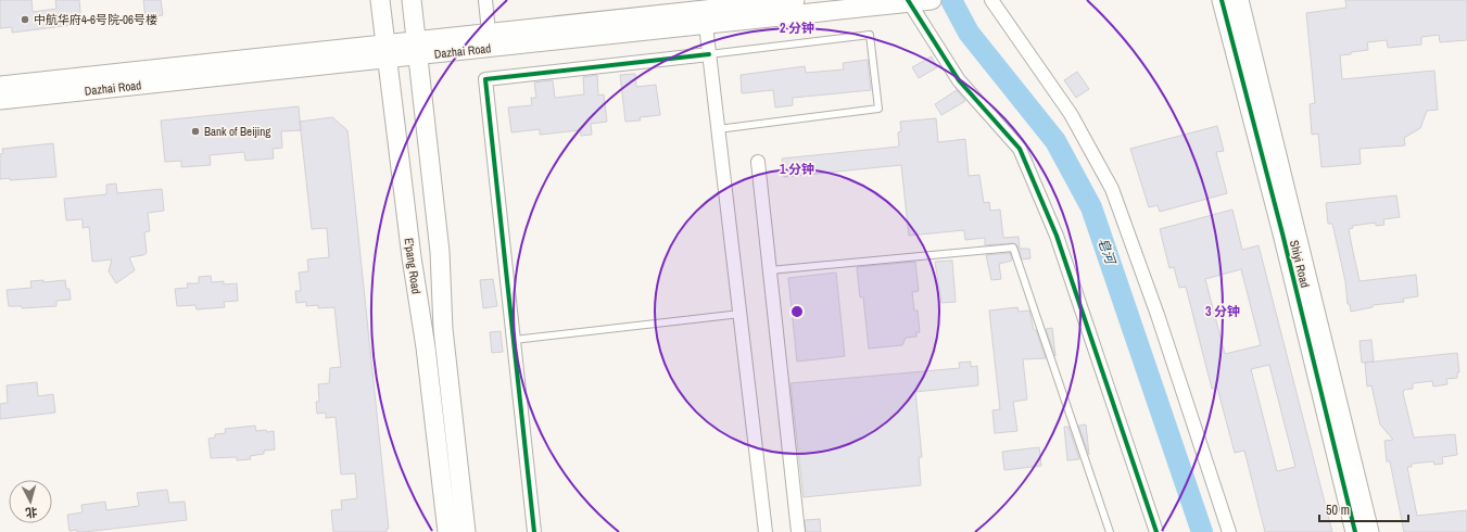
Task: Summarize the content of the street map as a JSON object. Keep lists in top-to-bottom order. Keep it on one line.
{"streets":{"main road":["Dazhai Road","Shiyi Road","E'pang Road"]},"crossings":[["Dazhai Road","E'pang Road"]],"water":["皂河"],"places":["中航华府4-6号院-06号楼","Bank of Beijing"],"scale_bar":"50 m","north":"bottom","rings":["2 分钟","1 分钟","3 分钟"]}
